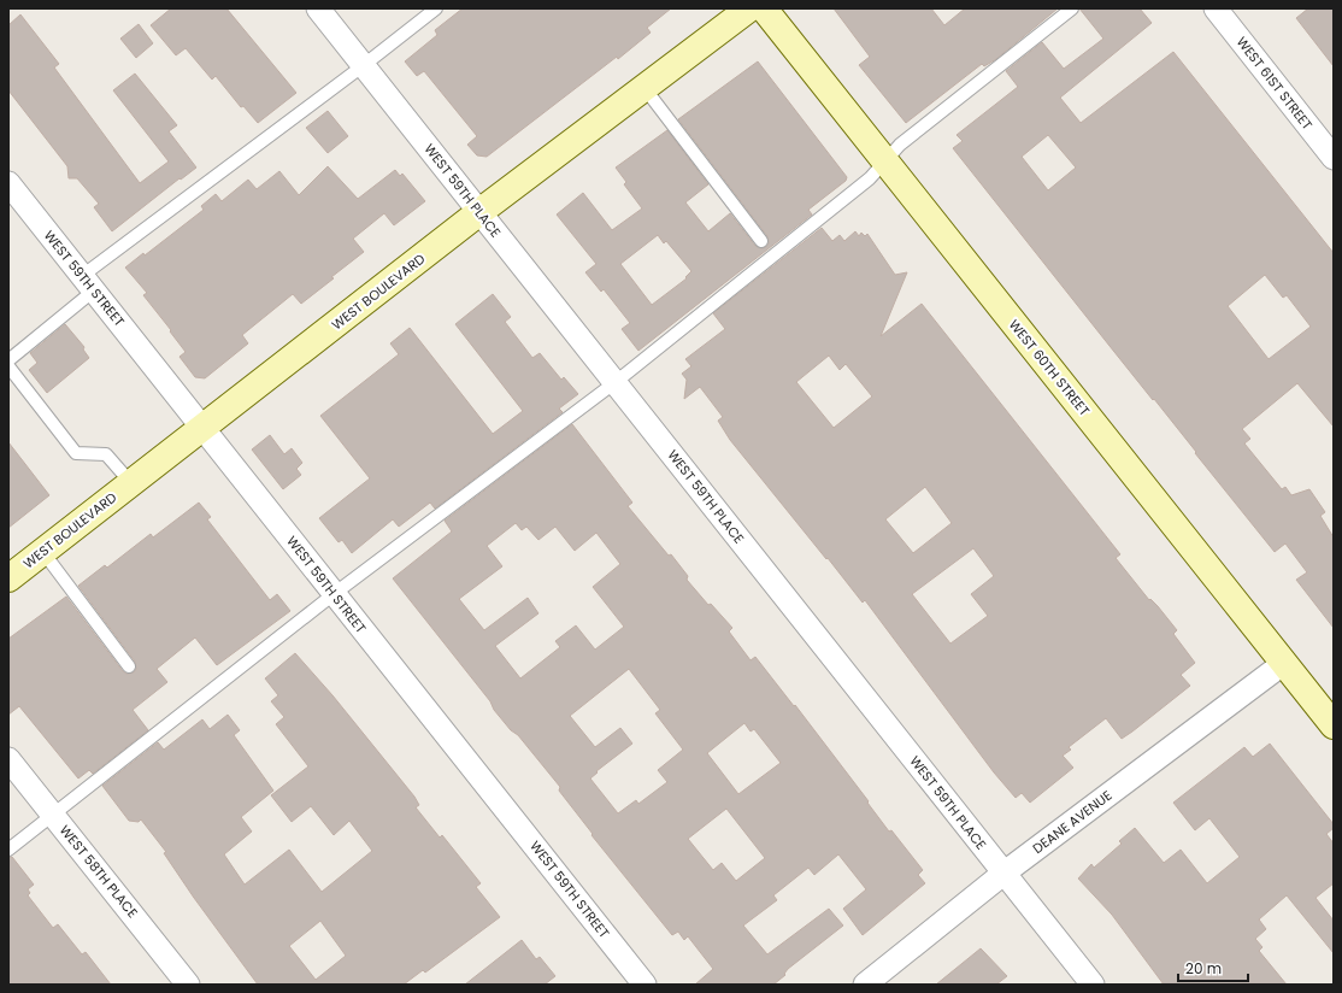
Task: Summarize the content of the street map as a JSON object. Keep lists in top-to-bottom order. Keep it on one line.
{"streets":{"main road":["WEST BOULEVARD","WEST 60TH STREET"],"street":["WEST 61ST STREET","WEST 59TH PLACE","WEST 59TH STREET","DEANE AVENUE","WEST 58TH PLACE"]},"crossings":[["WEST 59TH PLACE","WEST BOULEVARD"],["WEST 59TH PLACE","DEANE AVENUE"],["WEST 59TH STREET","WEST BOULEVARD"],["WEST 60TH STREET","DEANE AVENUE"]],"scale_bar":"20 m"}
